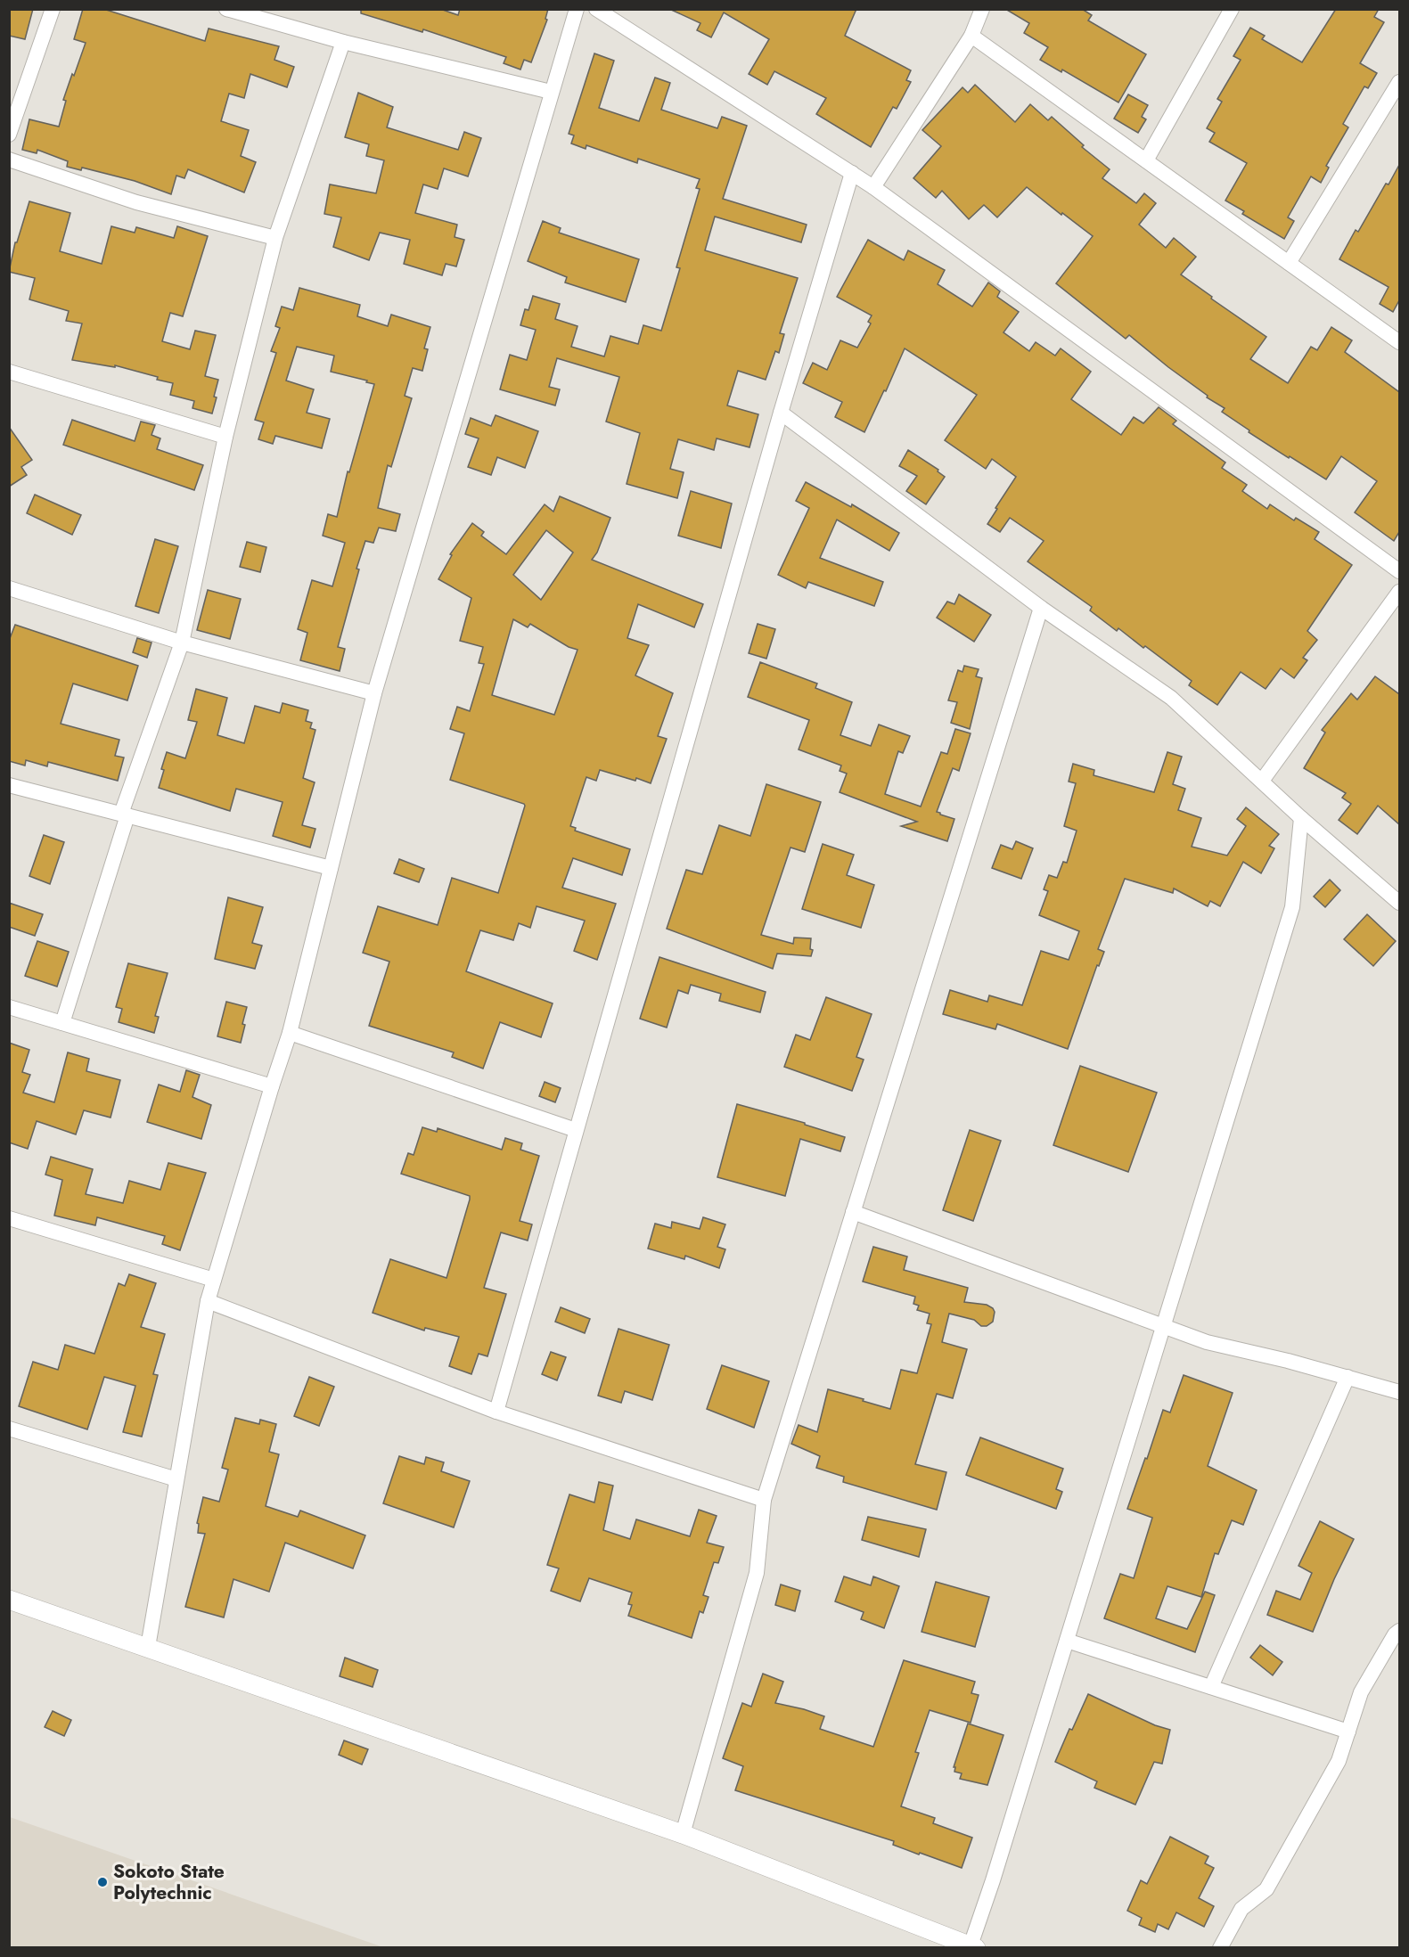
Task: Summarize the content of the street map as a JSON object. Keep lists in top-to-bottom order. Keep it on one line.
{"places":["Sokoto State Polytechnic"]}
